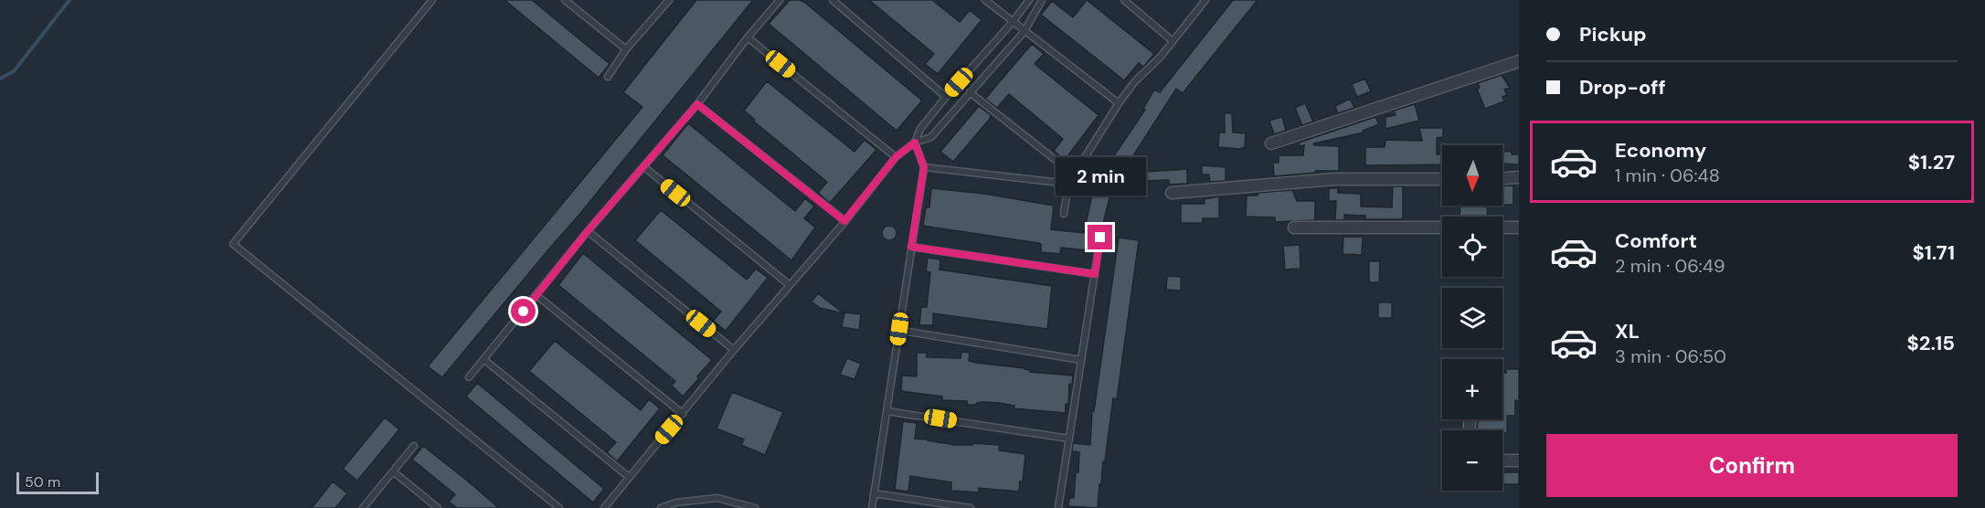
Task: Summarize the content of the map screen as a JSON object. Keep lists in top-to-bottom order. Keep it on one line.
{"scale_bar":"50 m","north":"bottom","page":{"banner":["Pickup","Drop-off"],"list":[{"name":"Economy","note":"1 min · 06:48","value":"$1.27"},{"name":"Comfort","note":"2 min · 06:49","value":"$1.71"},{"name":"XL","note":"3 min · 06:50","value":"$2.15"}],"map_buttons":["+","−"],"bubble":"2 min","buttons":"Confirm","scale":"50 m"}}
